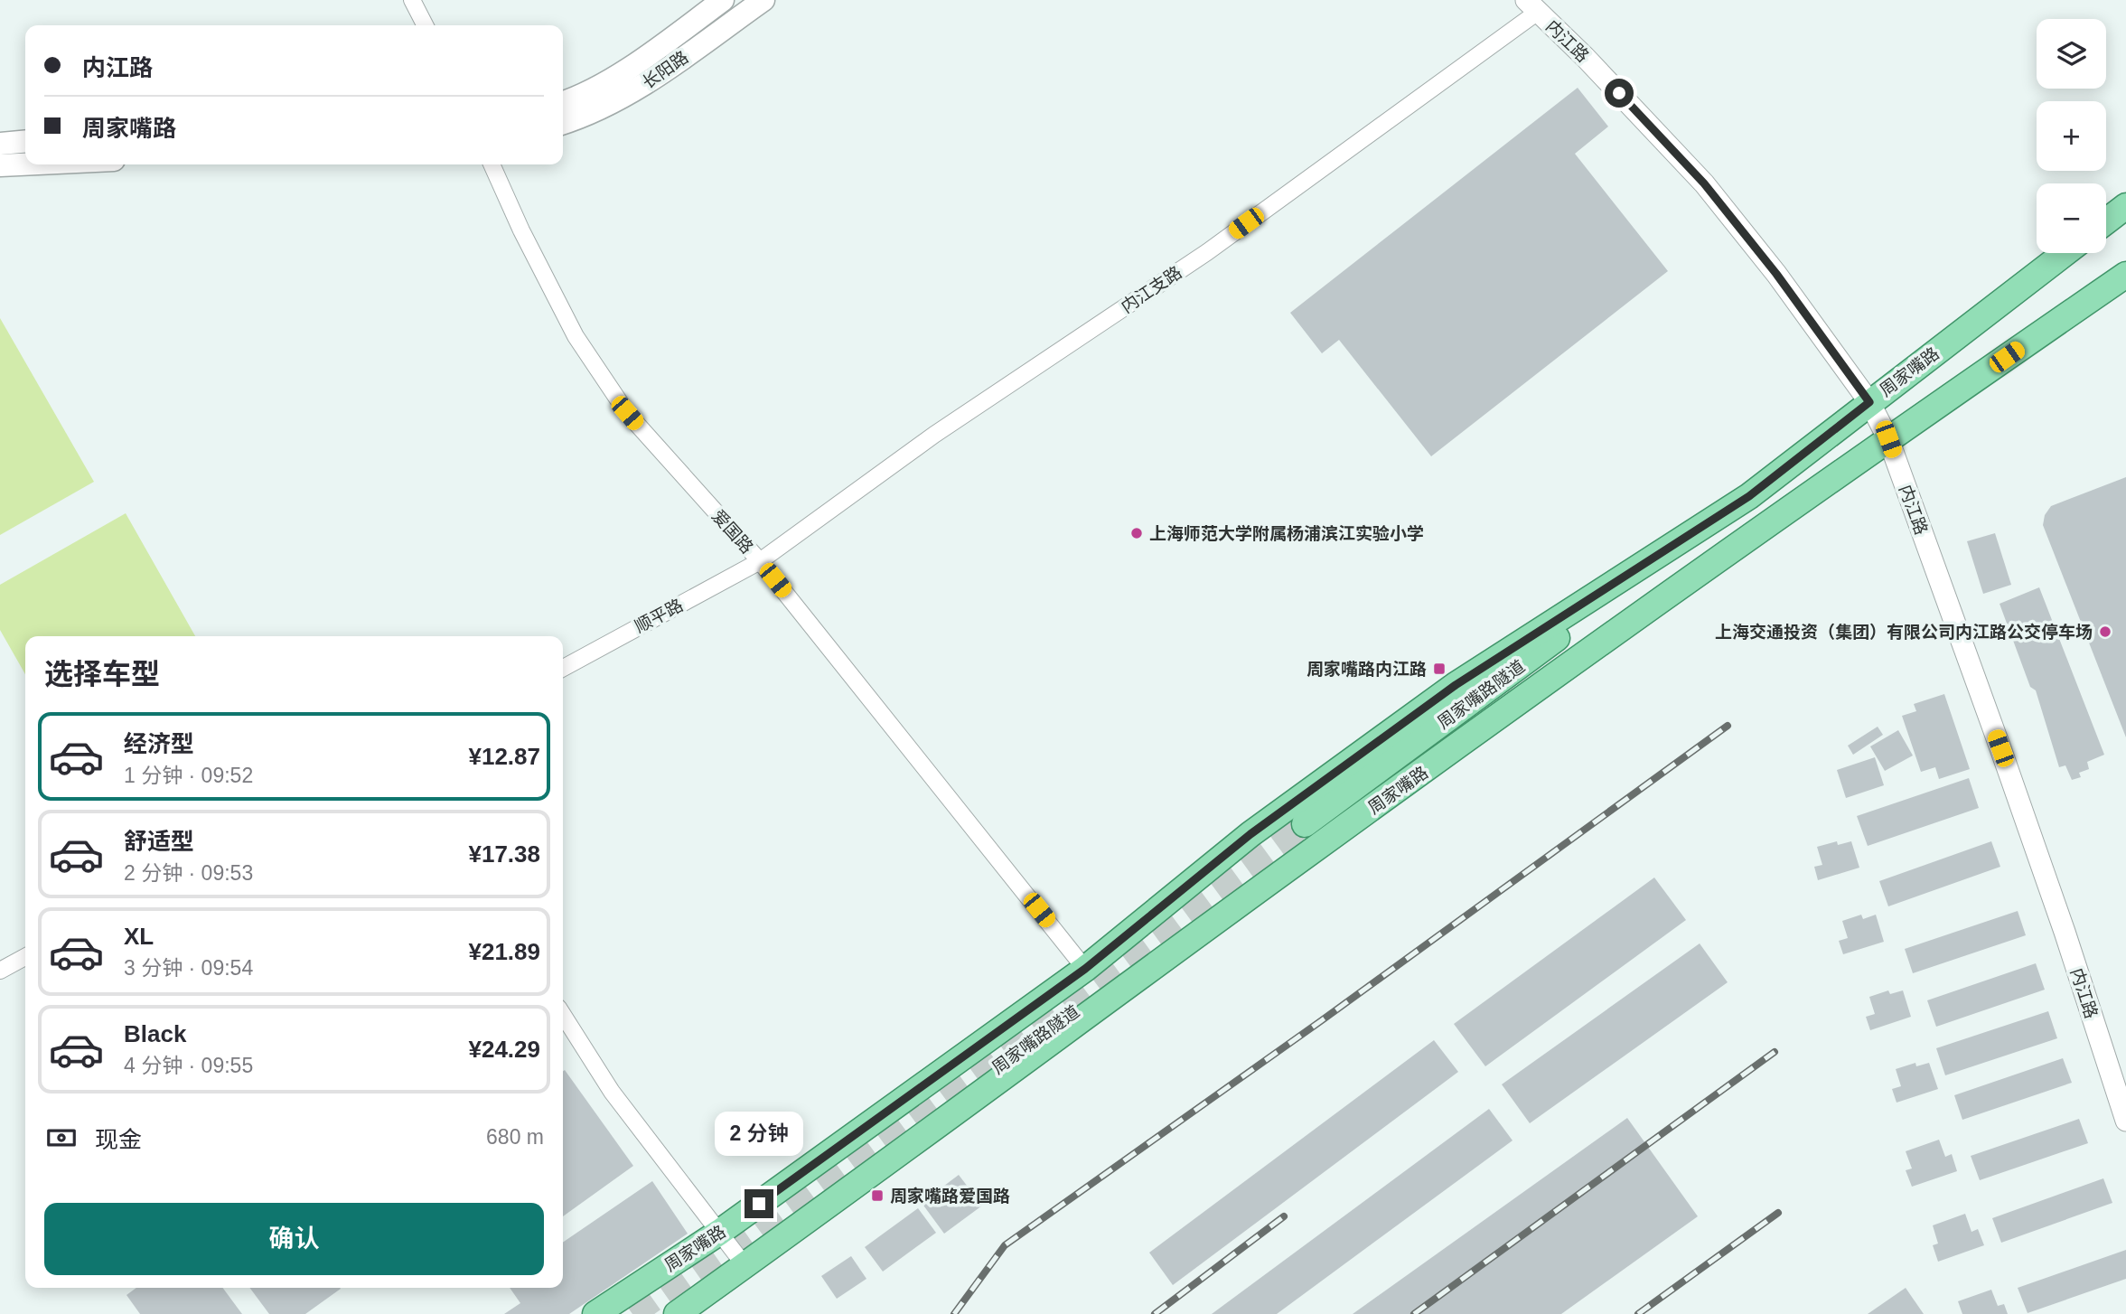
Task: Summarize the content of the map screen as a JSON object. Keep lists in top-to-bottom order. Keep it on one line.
{"streets":{"main road":["长阳路","周家嘴路","周家嘴路隧道"],"street":["内江路","内江支路","爱国路","顺平路"]},"crossings":[["内江路","内江支路"],["内江路","周家嘴路"],["内江支路","爱国路"],["内江支路","顺平路"],["周家嘴路","爱国路"],["周家嘴路","周家嘴路隧道"],["爱国路","顺平路"]],"places":{"other":["上海师范大学附属杨浦滨江实验小学","上海交通投资（集团）有限公司内江路公交停车场"],"transit":["周家嘴路内江路","周家嘴路爱国路"]},"page":{"map_buttons":["+","−"],"banner":["内江路","周家嘴路"],"heading":"选择车型","list":[{"name":"经济型","note":"1 分钟 · 09:52","value":"¥12.87"},{"name":"舒适型","note":"2 分钟 · 09:53","value":"¥17.38"},{"name":"XL","note":"3 分钟 · 09:54","value":"¥21.89"},{"name":"Black","note":"4 分钟 · 09:55","value":"¥24.29"}],"pay":["现金","680 m"],"bubble":"2 分钟","buttons":"确认"}}
